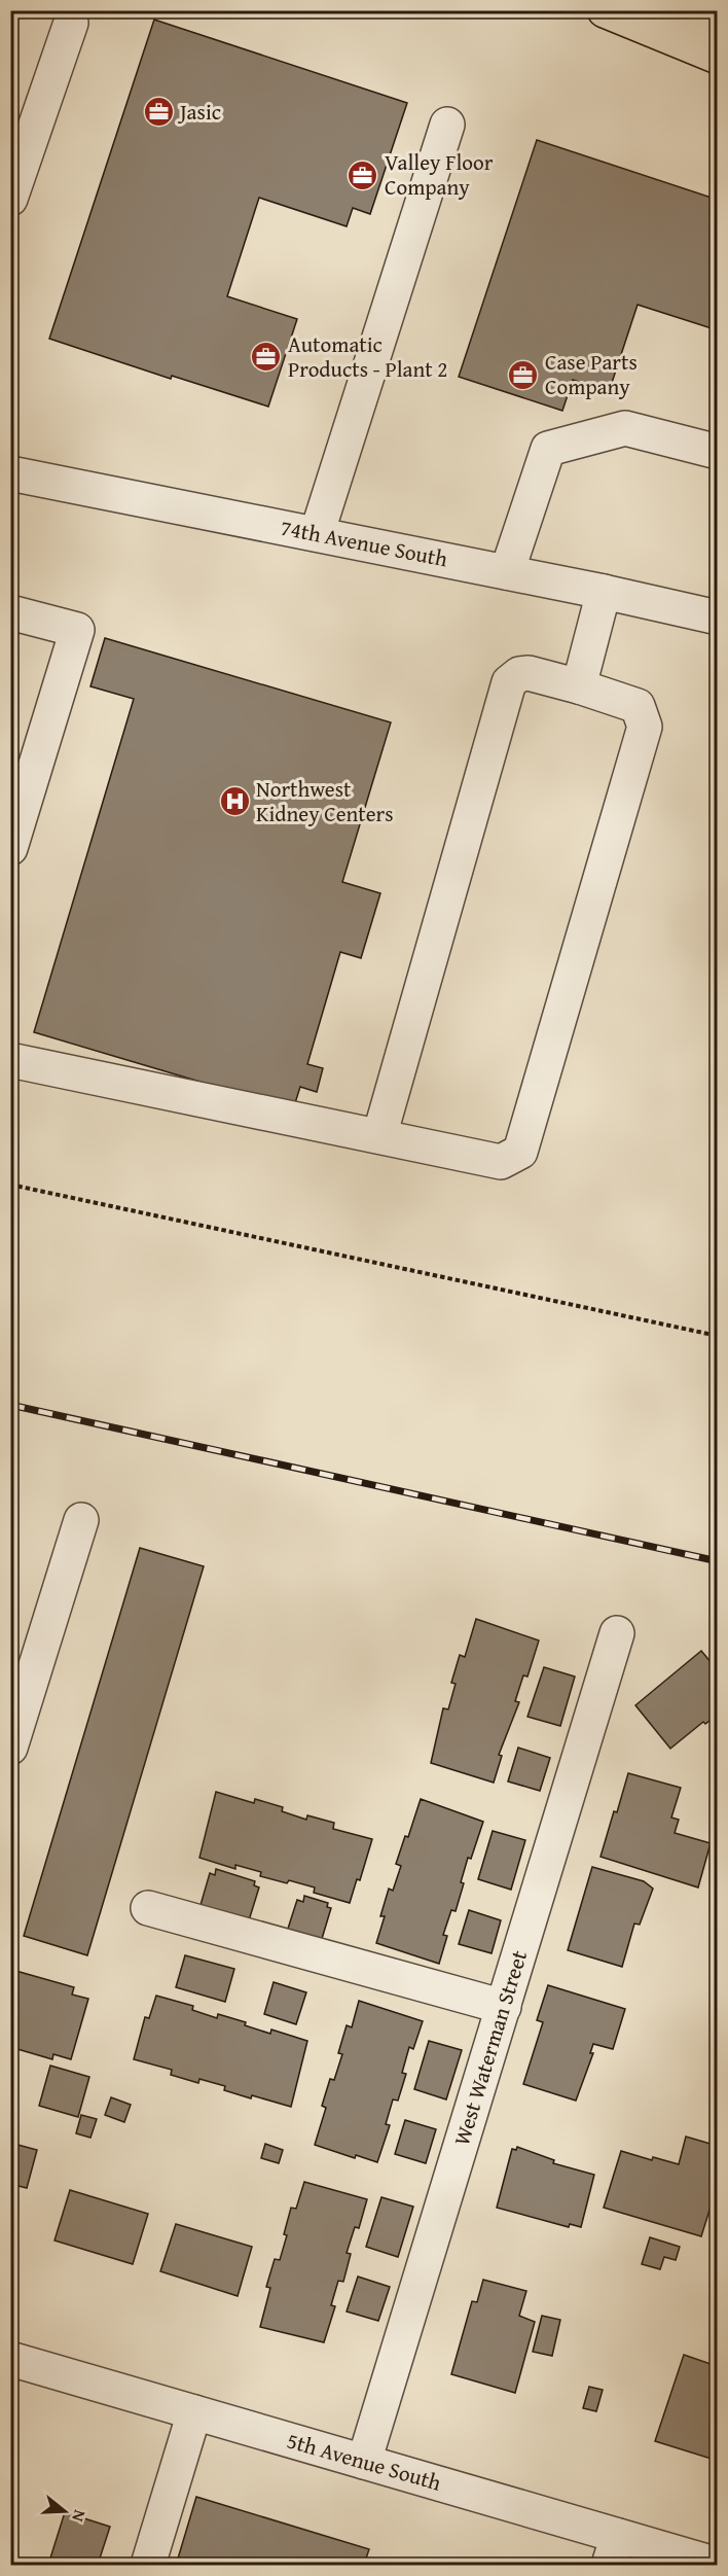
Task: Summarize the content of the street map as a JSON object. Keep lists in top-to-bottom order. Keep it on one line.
{"streets":{"street":["74th Avenue South","West Waterman Street","5th Avenue South"]},"crossings":[["West Waterman Street","5th Avenue South"]],"places":{"office":["Jasic","Valley Floor Company","Automatic Products - Plant 2","Case Parts Company"],"hospital":["Northwest Kidney Centers"]},"north":"right"}
